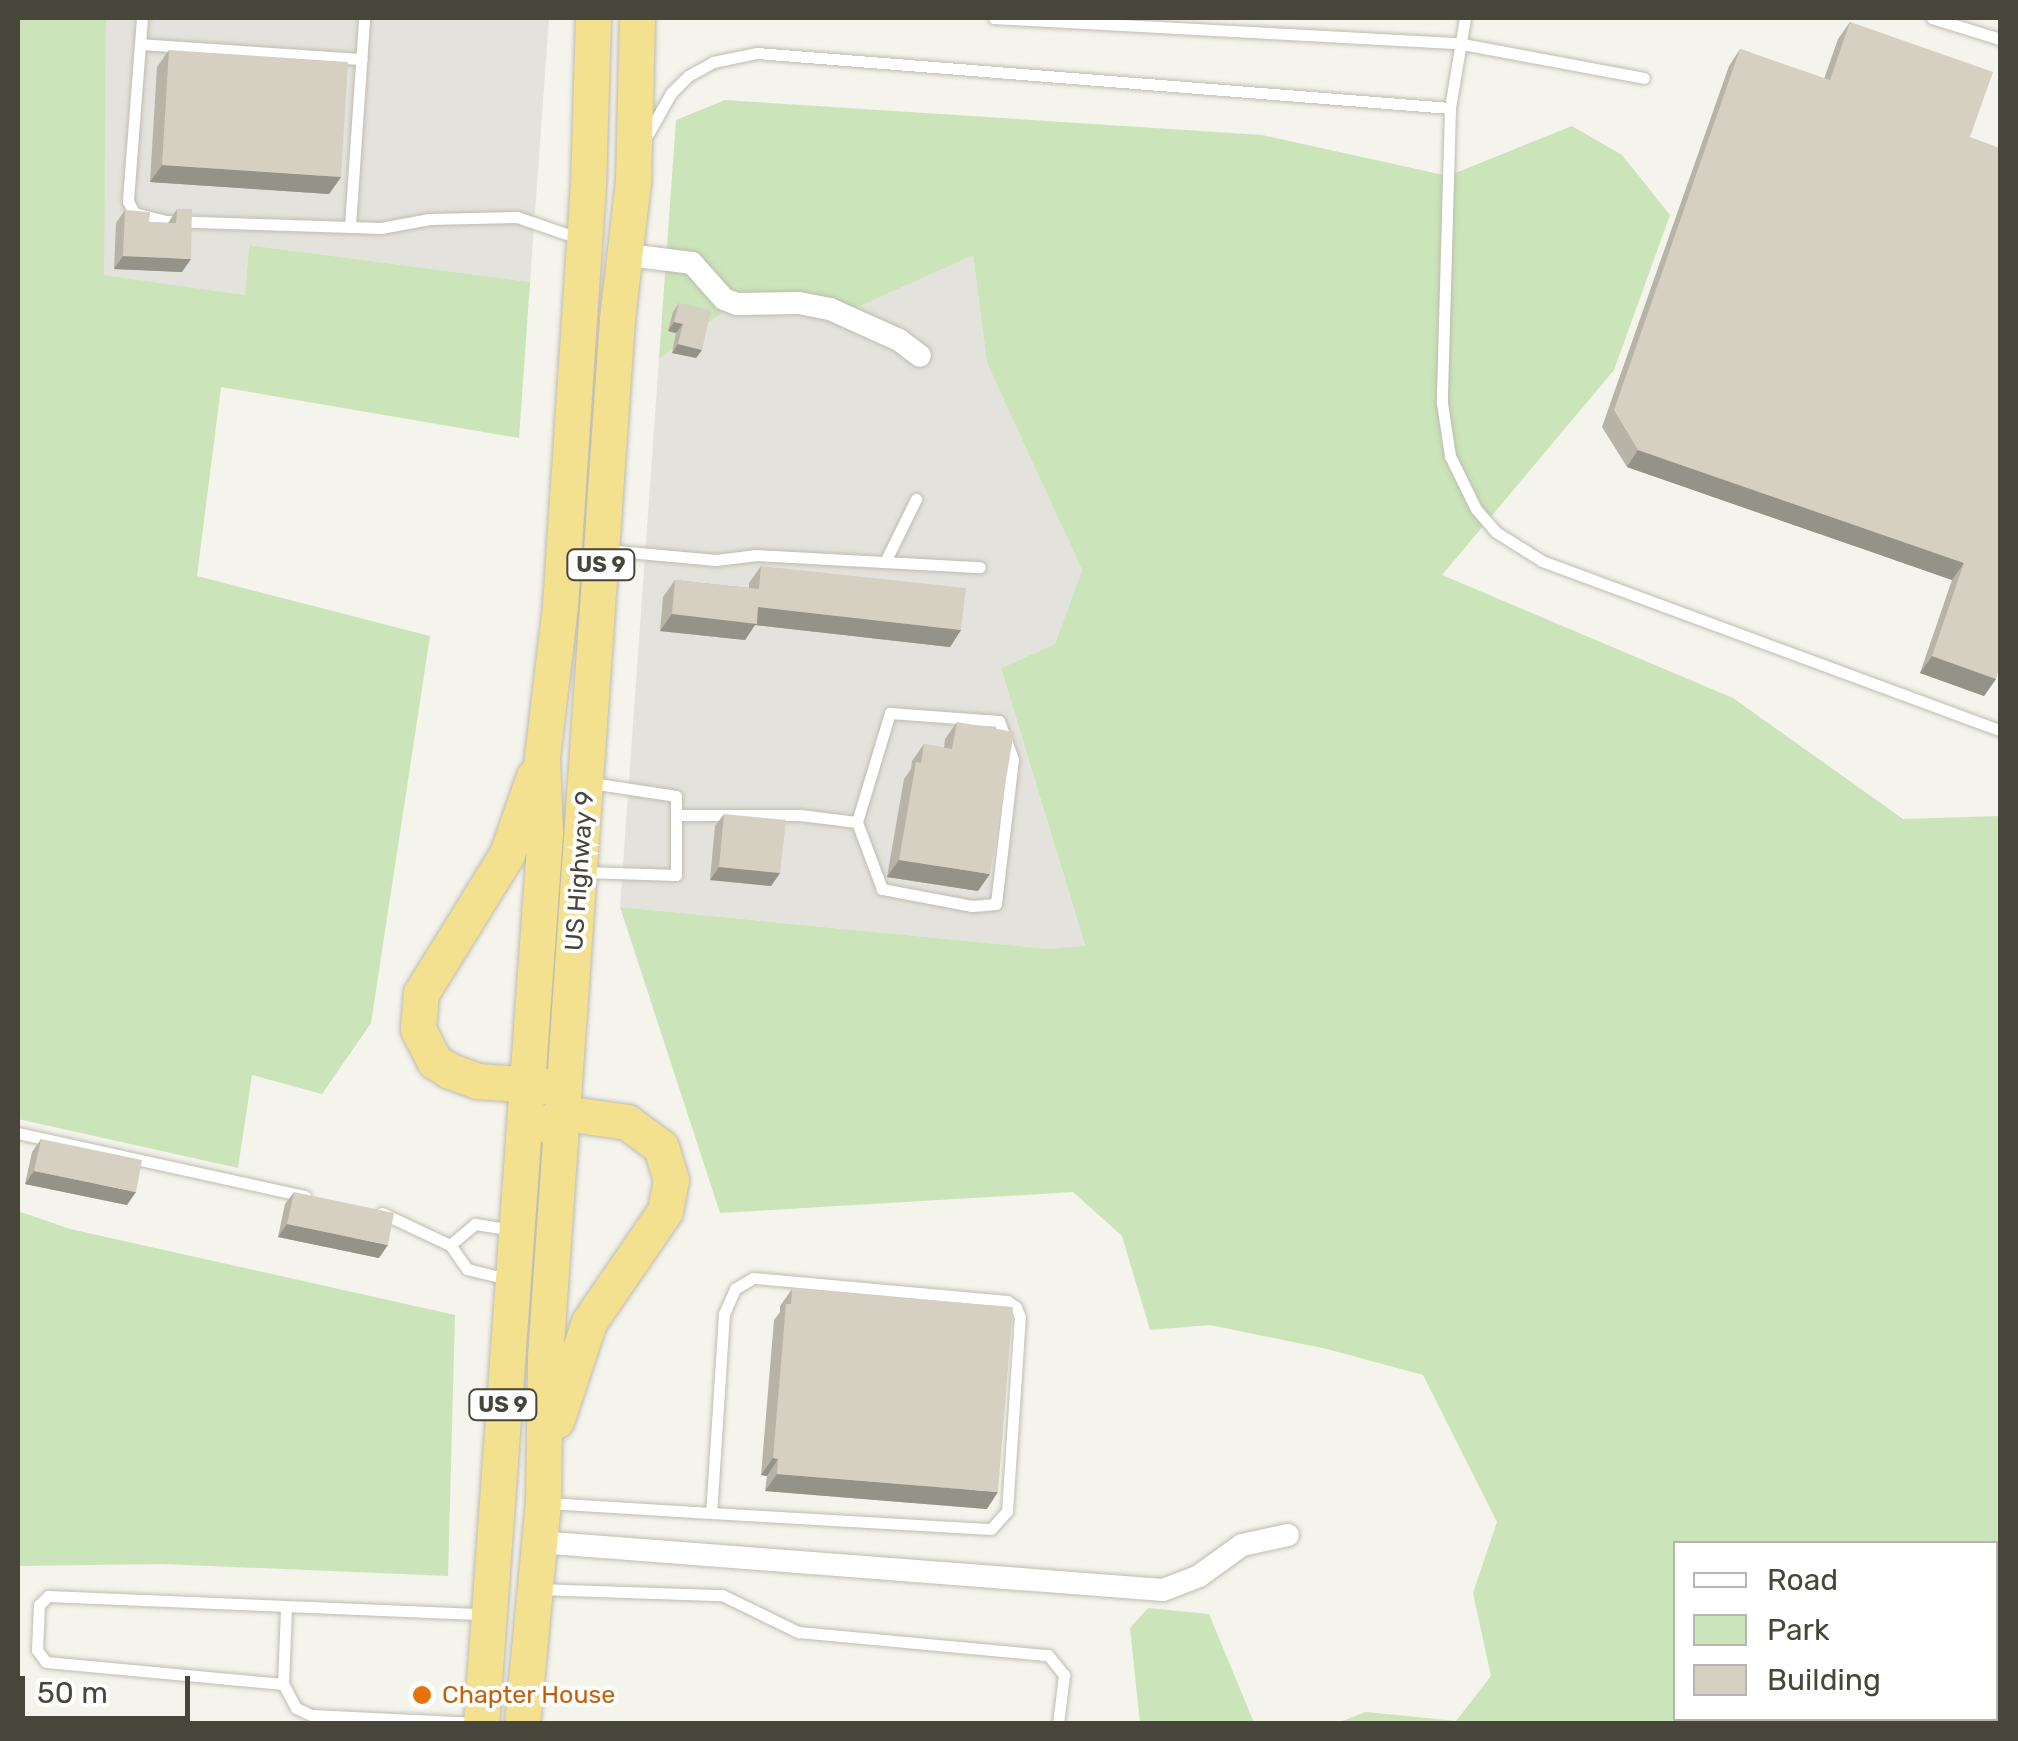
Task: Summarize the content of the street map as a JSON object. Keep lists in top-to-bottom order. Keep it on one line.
{"streets":{"highway":["US 9","US Highway 9"]},"places":["Chapter House"],"legend":["Road","Park","Building"],"scale_bar":"50 m"}
